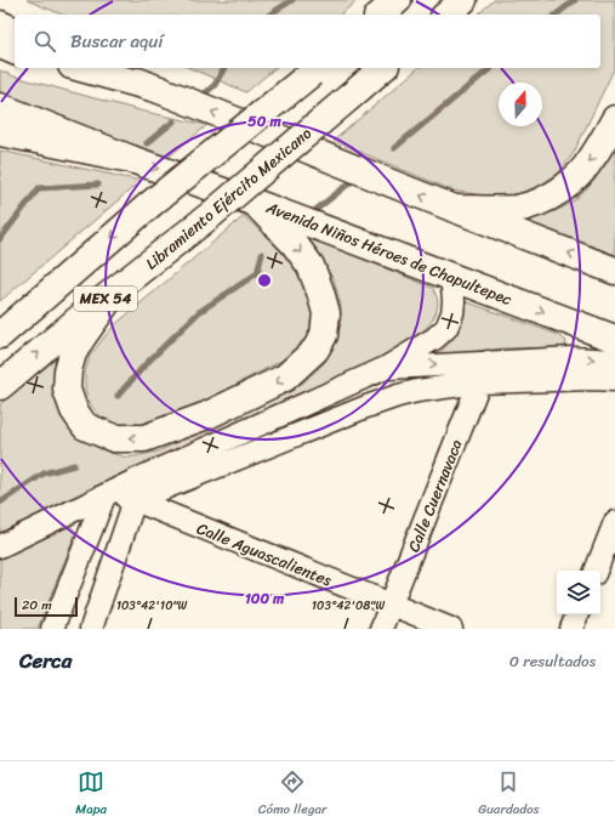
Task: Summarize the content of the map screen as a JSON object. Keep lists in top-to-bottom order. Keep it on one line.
{"streets":{"main road":["Libramiento Ejército Mexicano","Avenida Niños Héroes de Chapultepec","MEX 54"],"street":["Calle Cuernavaca","Calle Aguascalientes"]},"crossings":[["Calle Cuernavaca","Calle Aguascalientes"]],"scale_bar":"20 m","north":"top","page":{"search":"Buscar aquí","scale":"20 m","heading":["Cerca","0 resultados"],"nav":["Mapa","Cómo llegar","Guardados"]},"coordinates":["103°42'10\"W","103°42'08\"W"],"rings":["50 m","100 m"]}
